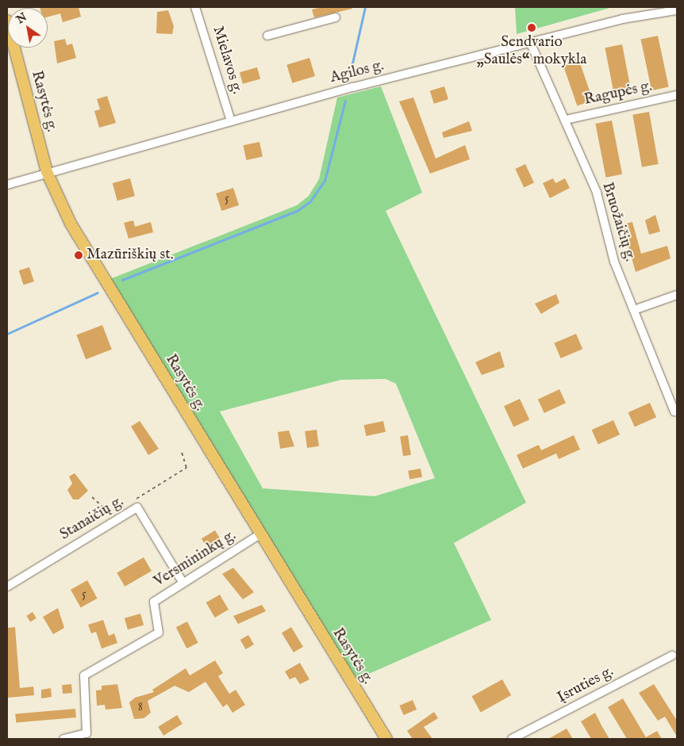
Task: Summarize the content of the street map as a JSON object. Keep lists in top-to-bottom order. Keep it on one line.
{"streets":{"main road":["Rasytės g."],"street":["Mielavos g.","Agilos g.","Ragupės g.","Bruožaičių g.","Stanaičių g.","Versmininkų g.","Įsruties g."]},"crossings":[["Mielavos g.","Agilos g."],["Agilos g.","Rasytės g."],["Agilos g.","Bruožaičių g."],["Ragupės g.","Bruožaičių g."],["Rasytės g.","Versmininkų g."],["Stanaičių g.","Versmininkų g."]],"places":["Sendvario „Saulės“ mokykla","Mazūriškių st."],"house_numbers":["5","5","8"],"north":"top left"}
